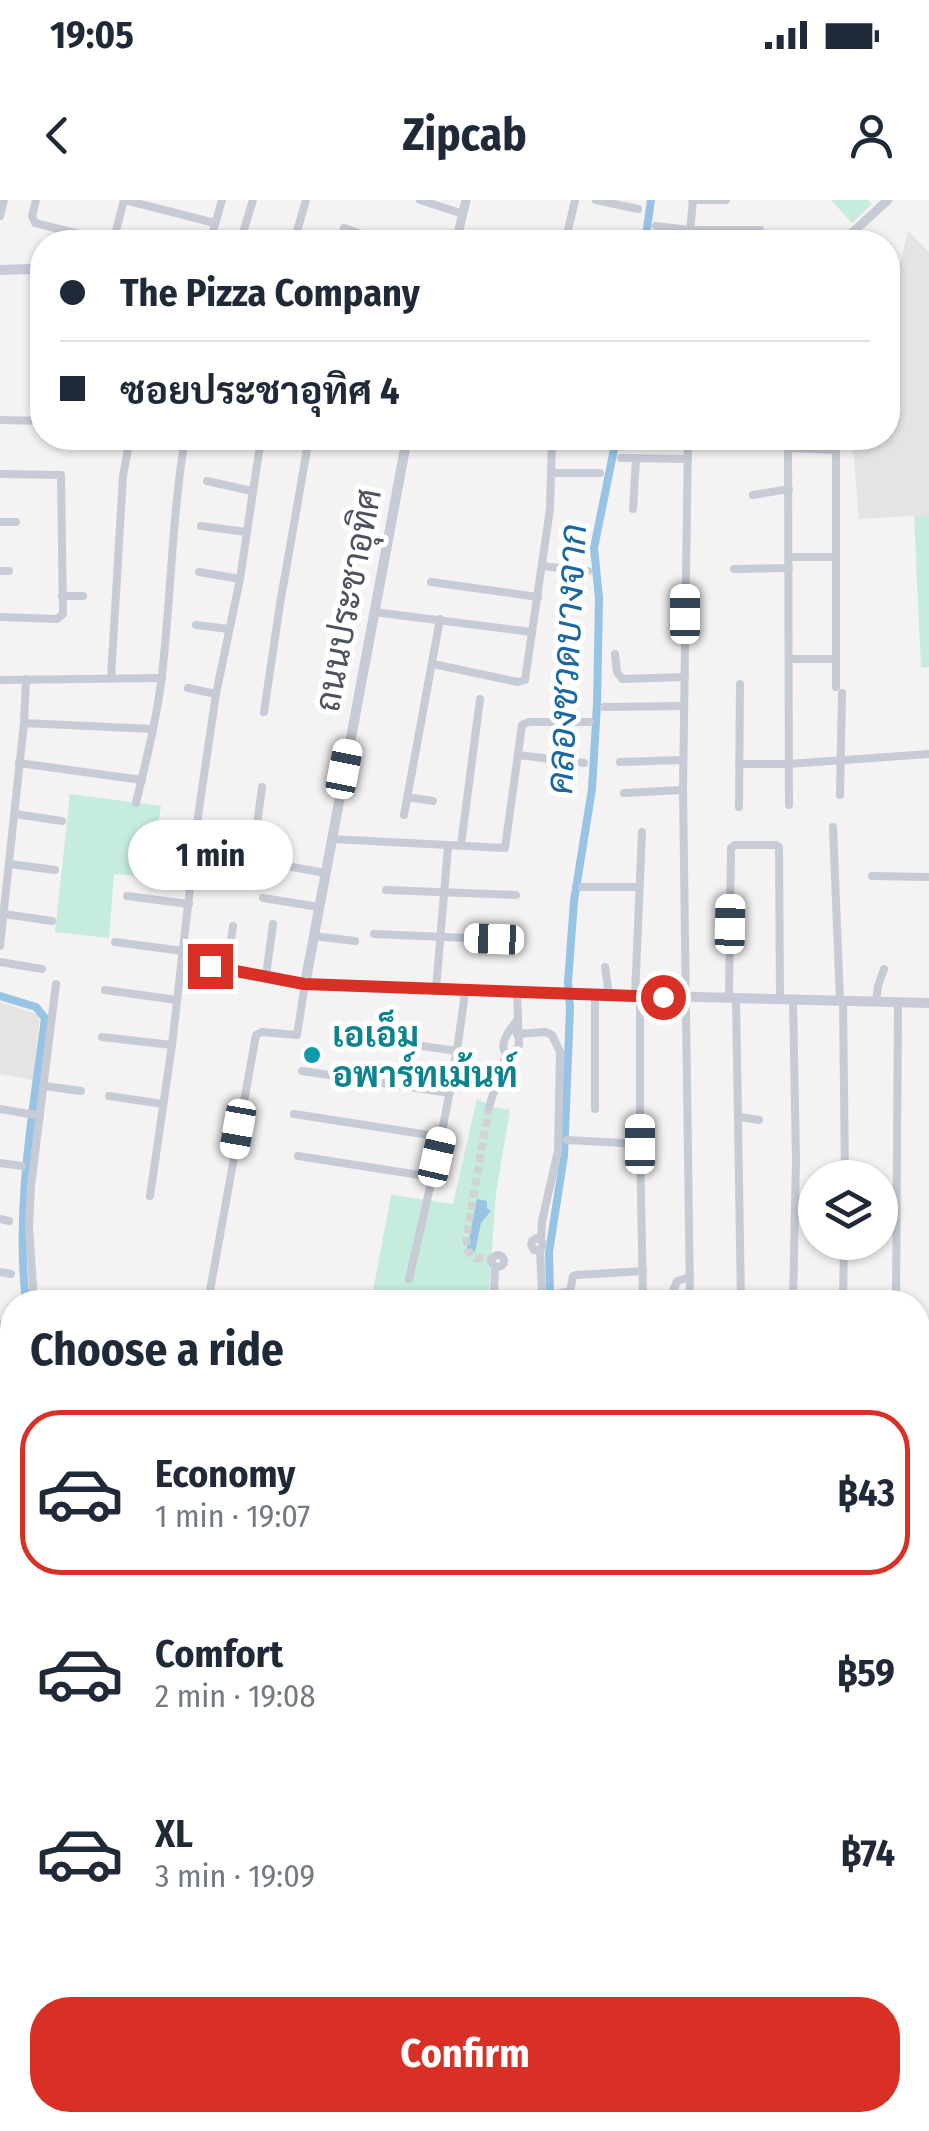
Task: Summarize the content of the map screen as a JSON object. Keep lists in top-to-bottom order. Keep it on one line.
{"streets":{"main road":["ถนนประชาอุทิศ"]},"water":["คลองชวดบางจาก"],"places":["เอเอ็ม อพาร์ทเม้นท์"],"page":{"status":"19:05","header":"Zipcab","banner":["The Pizza Company","ซอยประชาอุทิศ 4"],"bubble":"1 min","heading":"Choose a ride","list":[{"name":"Economy","note":"1 min · 19:07","value":"฿43"},{"name":"Comfort","note":"2 min · 19:08","value":"฿59"},{"name":"XL","note":"3 min · 19:09","value":"฿74"}],"buttons":"Confirm"}}
